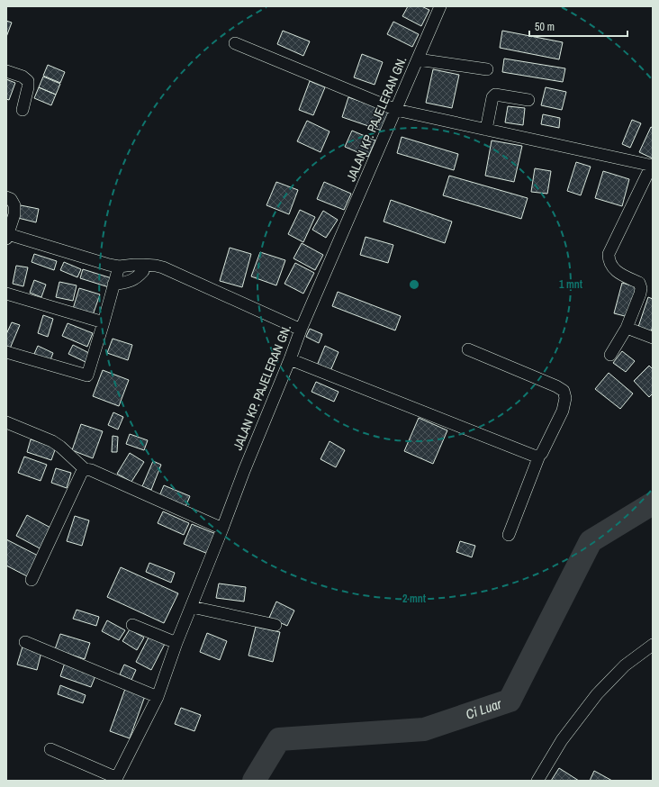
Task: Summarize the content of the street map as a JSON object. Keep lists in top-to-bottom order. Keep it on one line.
{"streets":{"street":["JALAN KP. PAJELERAN GN."]},"water":["Ci Luar"],"scale_bar":"50 m","rings":["1 mnt","2 mnt"]}
